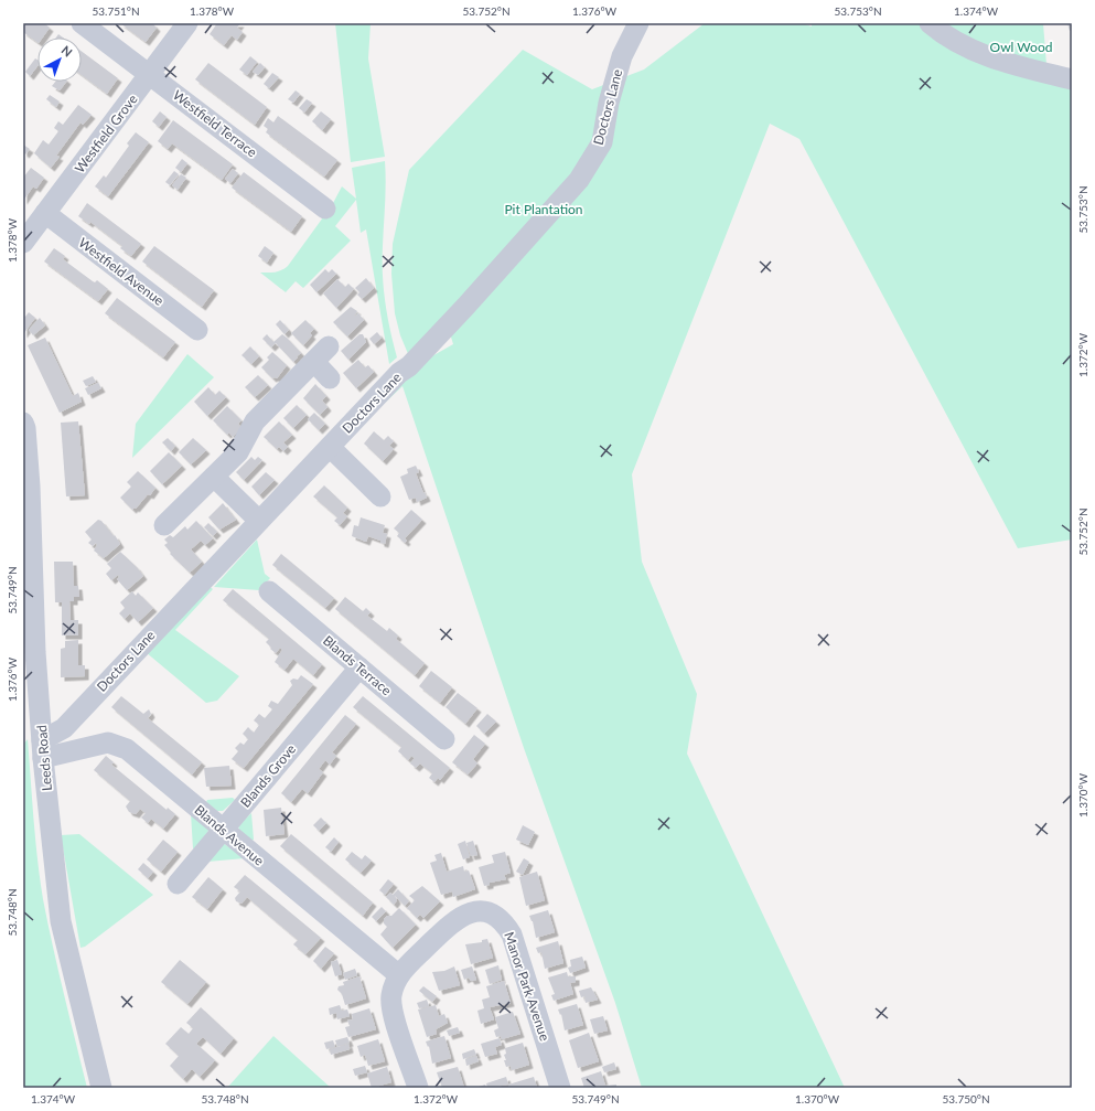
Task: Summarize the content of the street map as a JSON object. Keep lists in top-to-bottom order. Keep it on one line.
{"streets":{"street":["Doctors Lane","Westfield Terrace","Westfield Grove","Westfield Avenue","Blands Terrace","Leeds Road","Blands Grove","Blands Avenue","Manor Park Avenue"]},"crossings":[["Doctors Lane","Leeds Road"],["Doctors Lane","Blands Avenue"],["Westfield Terrace","Westfield Grove"],["Westfield Grove","Westfield Avenue"],["Blands Terrace","Blands Grove"],["Leeds Road","Blands Avenue"],["Blands Grove","Blands Avenue"],["Blands Avenue","Manor Park Avenue"]],"parks":["Owl Wood","Pit Plantation"],"north":"top right","coordinates":["53.751°N","1.378°W","53.752°N","1.376°W","53.753°N","1.374°W","1.372°W","53.749°N","1.370°W","53.748°N","53.750°N"]}
